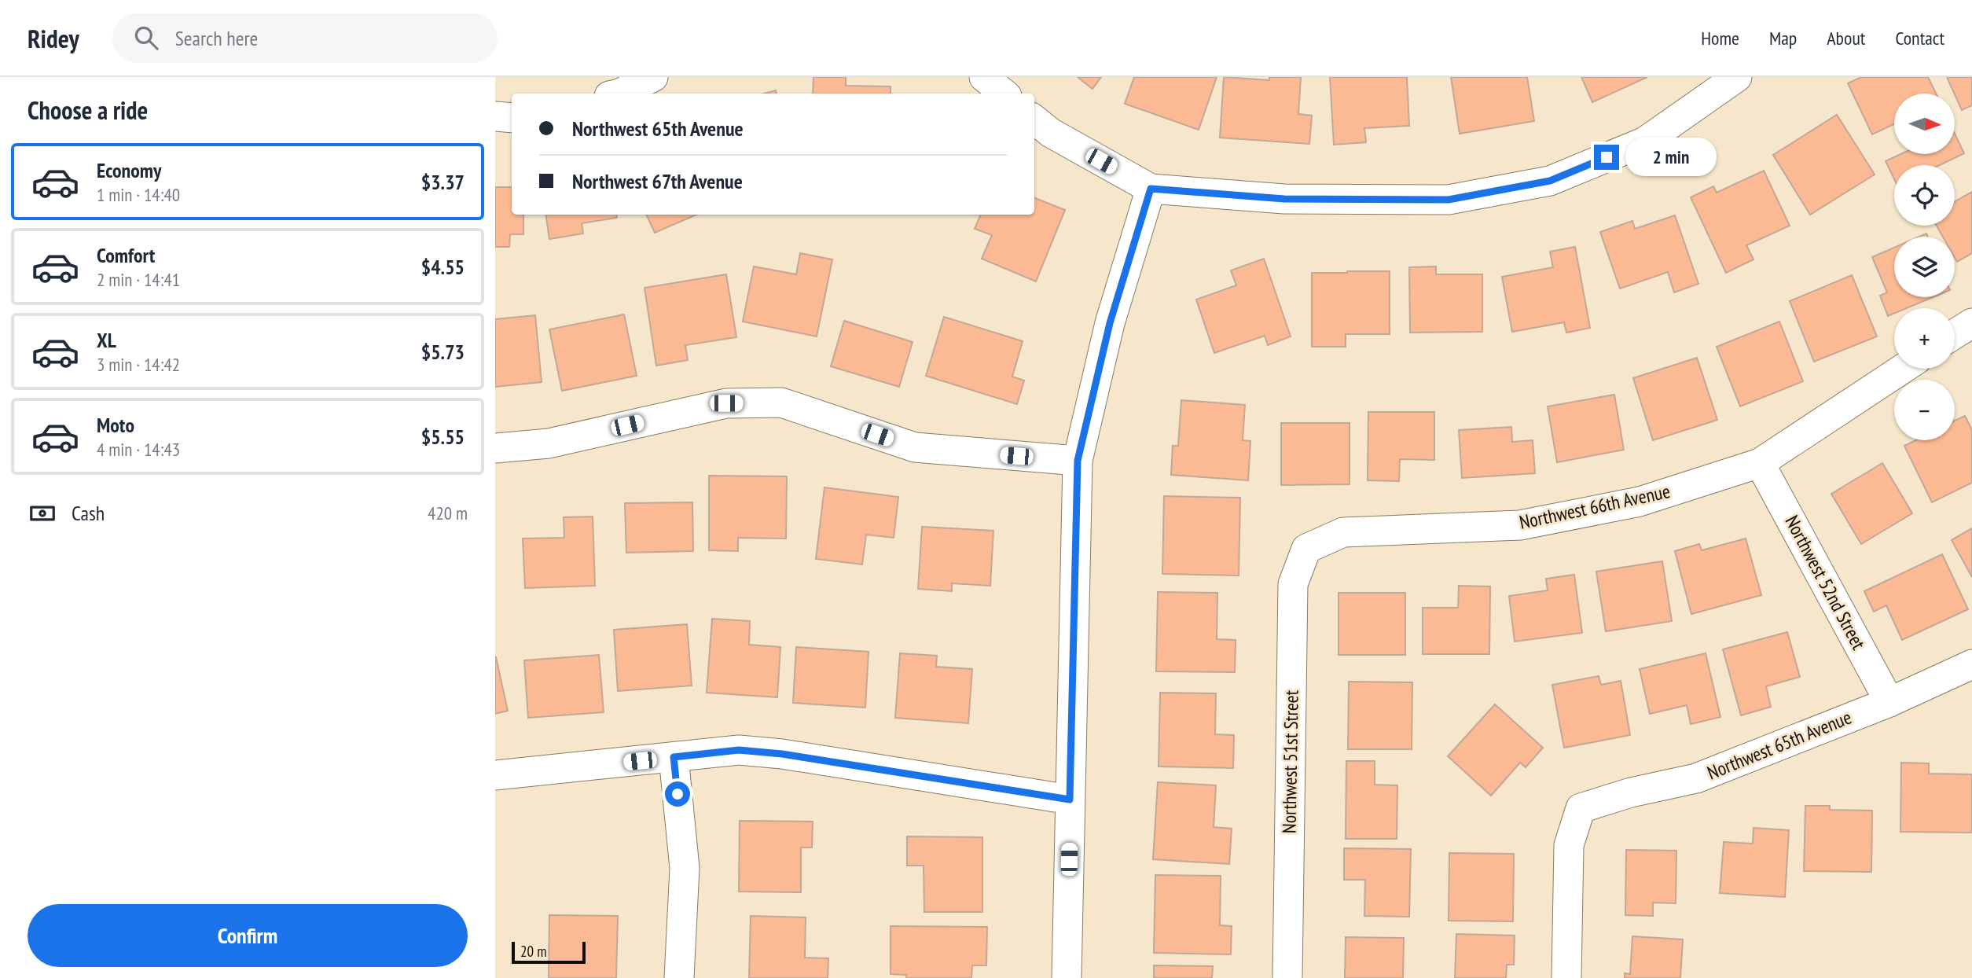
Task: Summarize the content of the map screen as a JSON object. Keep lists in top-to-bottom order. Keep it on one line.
{"streets":{"street":["Northwest 66th Avenue","Northwest 52nd Street","Northwest 65th Avenue","Northwest 51st Street"]},"crossings":[["Northwest 66th Avenue","Northwest 52nd Street"],["Northwest 66th Avenue","Northwest 51st Street"],["Northwest 52nd Street","Northwest 65th Avenue"]],"scale_bar":"20 m","north":"right","page":{"header":"Ridey","search":"Search here","nav":["Home","Map","About","Contact"],"heading":"Choose a ride","map_buttons":["+","−"],"banner":["Northwest 65th Avenue","Northwest 67th Avenue"],"bubble":"2 min","list":[{"name":"Economy","note":"1 min · 14:40","value":"$3.37"},{"name":"Comfort","note":"2 min · 14:41","value":"$4.55"},{"name":"XL","note":"3 min · 14:42","value":"$5.73"},{"name":"Moto","note":"4 min · 14:43","value":"$5.55"}],"pay":["Cash","420 m"],"buttons":"Confirm","scale":"20 m"}}
